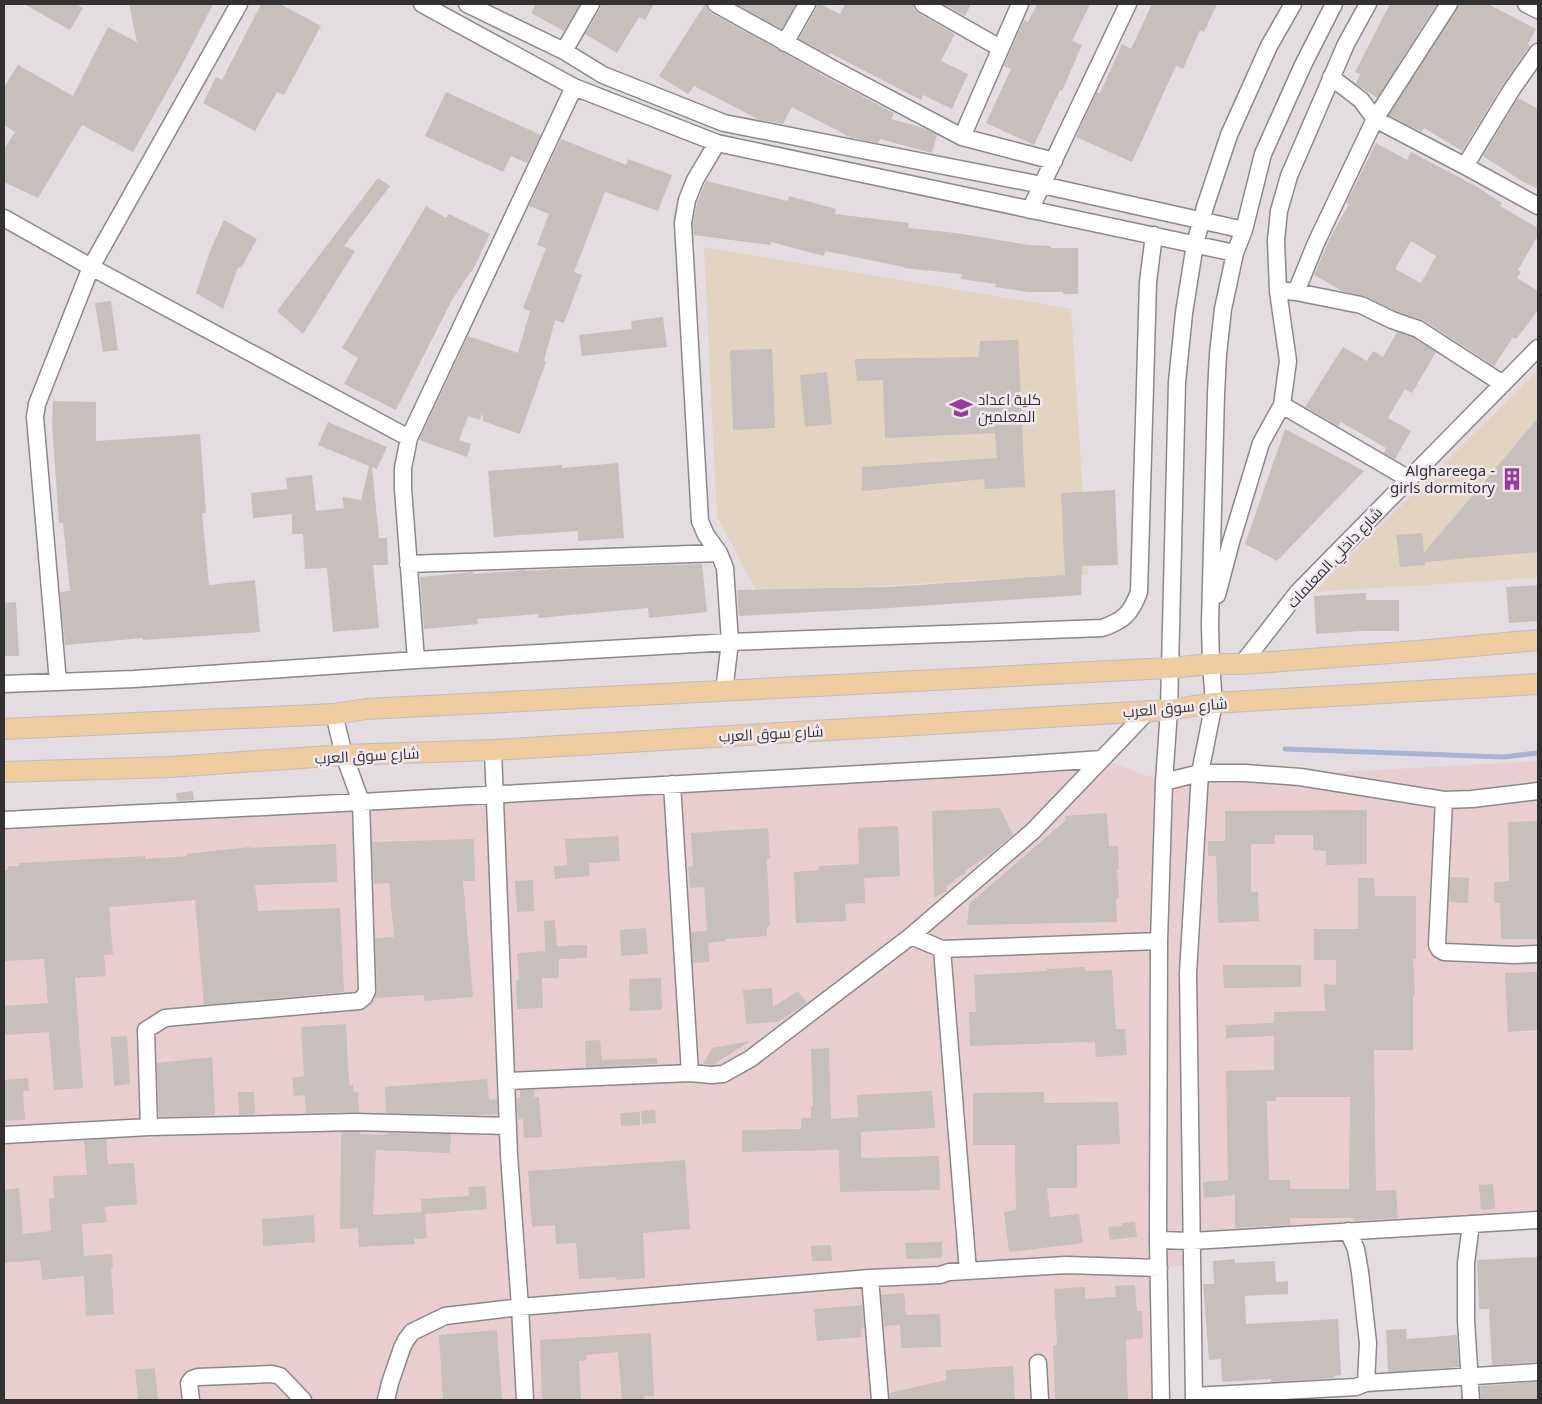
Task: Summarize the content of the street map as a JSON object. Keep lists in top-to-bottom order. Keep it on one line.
{"streets":{"main road":["شارع سوق العرب"],"street":["شارع داخلي المعلمات"]},"places":{"school or university":["كلية اعداد المعلمين"],"building":["Alghareega - girls dormitory"]}}
